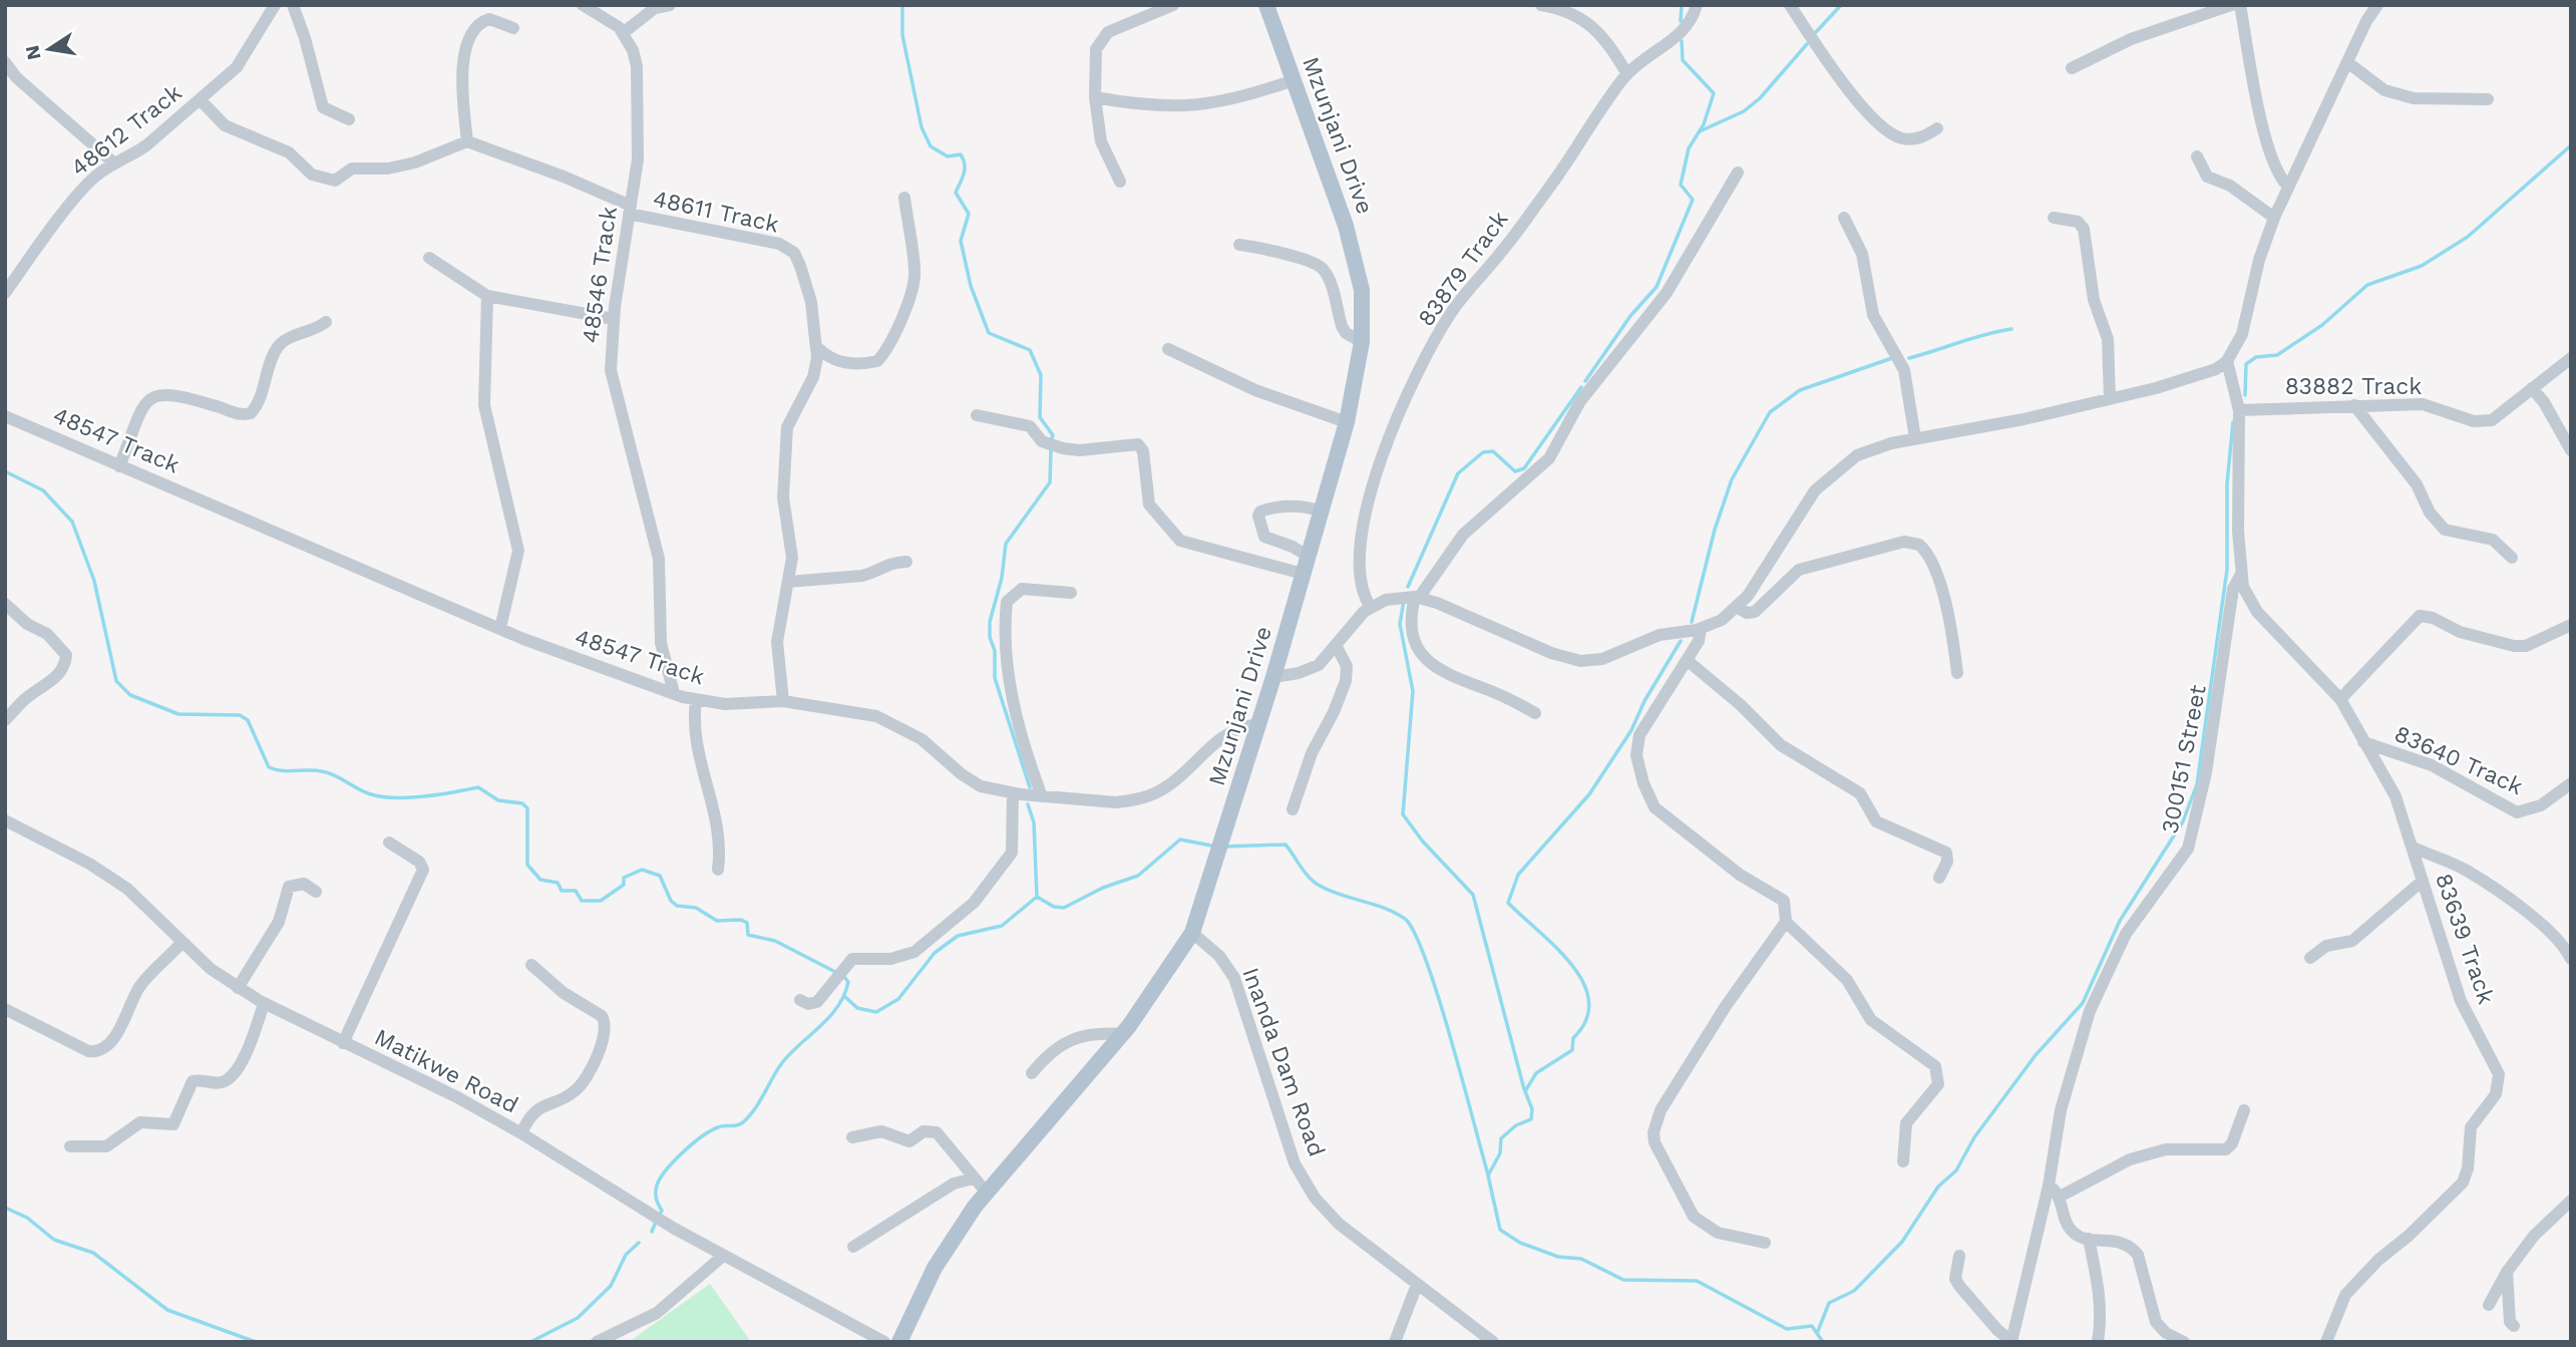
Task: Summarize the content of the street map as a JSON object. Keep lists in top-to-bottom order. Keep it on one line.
{"streets":{"main road":["Mzunjani Drive"],"street":["48612 Track","48611 Track","83879 Track","48546 Track","83882 Track","48547 Track","300151 Street","83640 Track","83639 Track","Inanda Dam Road","Matikwe Road"]},"crossings":[["Mzunjani Drive","48547 Track"],["Mzunjani Drive","Inanda Dam Road"],["48611 Track","48546 Track"],["48611 Track","48547 Track"],["48546 Track","48547 Track"],["83882 Track","300151 Street"],["300151 Street","83639 Track"],["83640 Track","83639 Track"]],"north":"left"}
